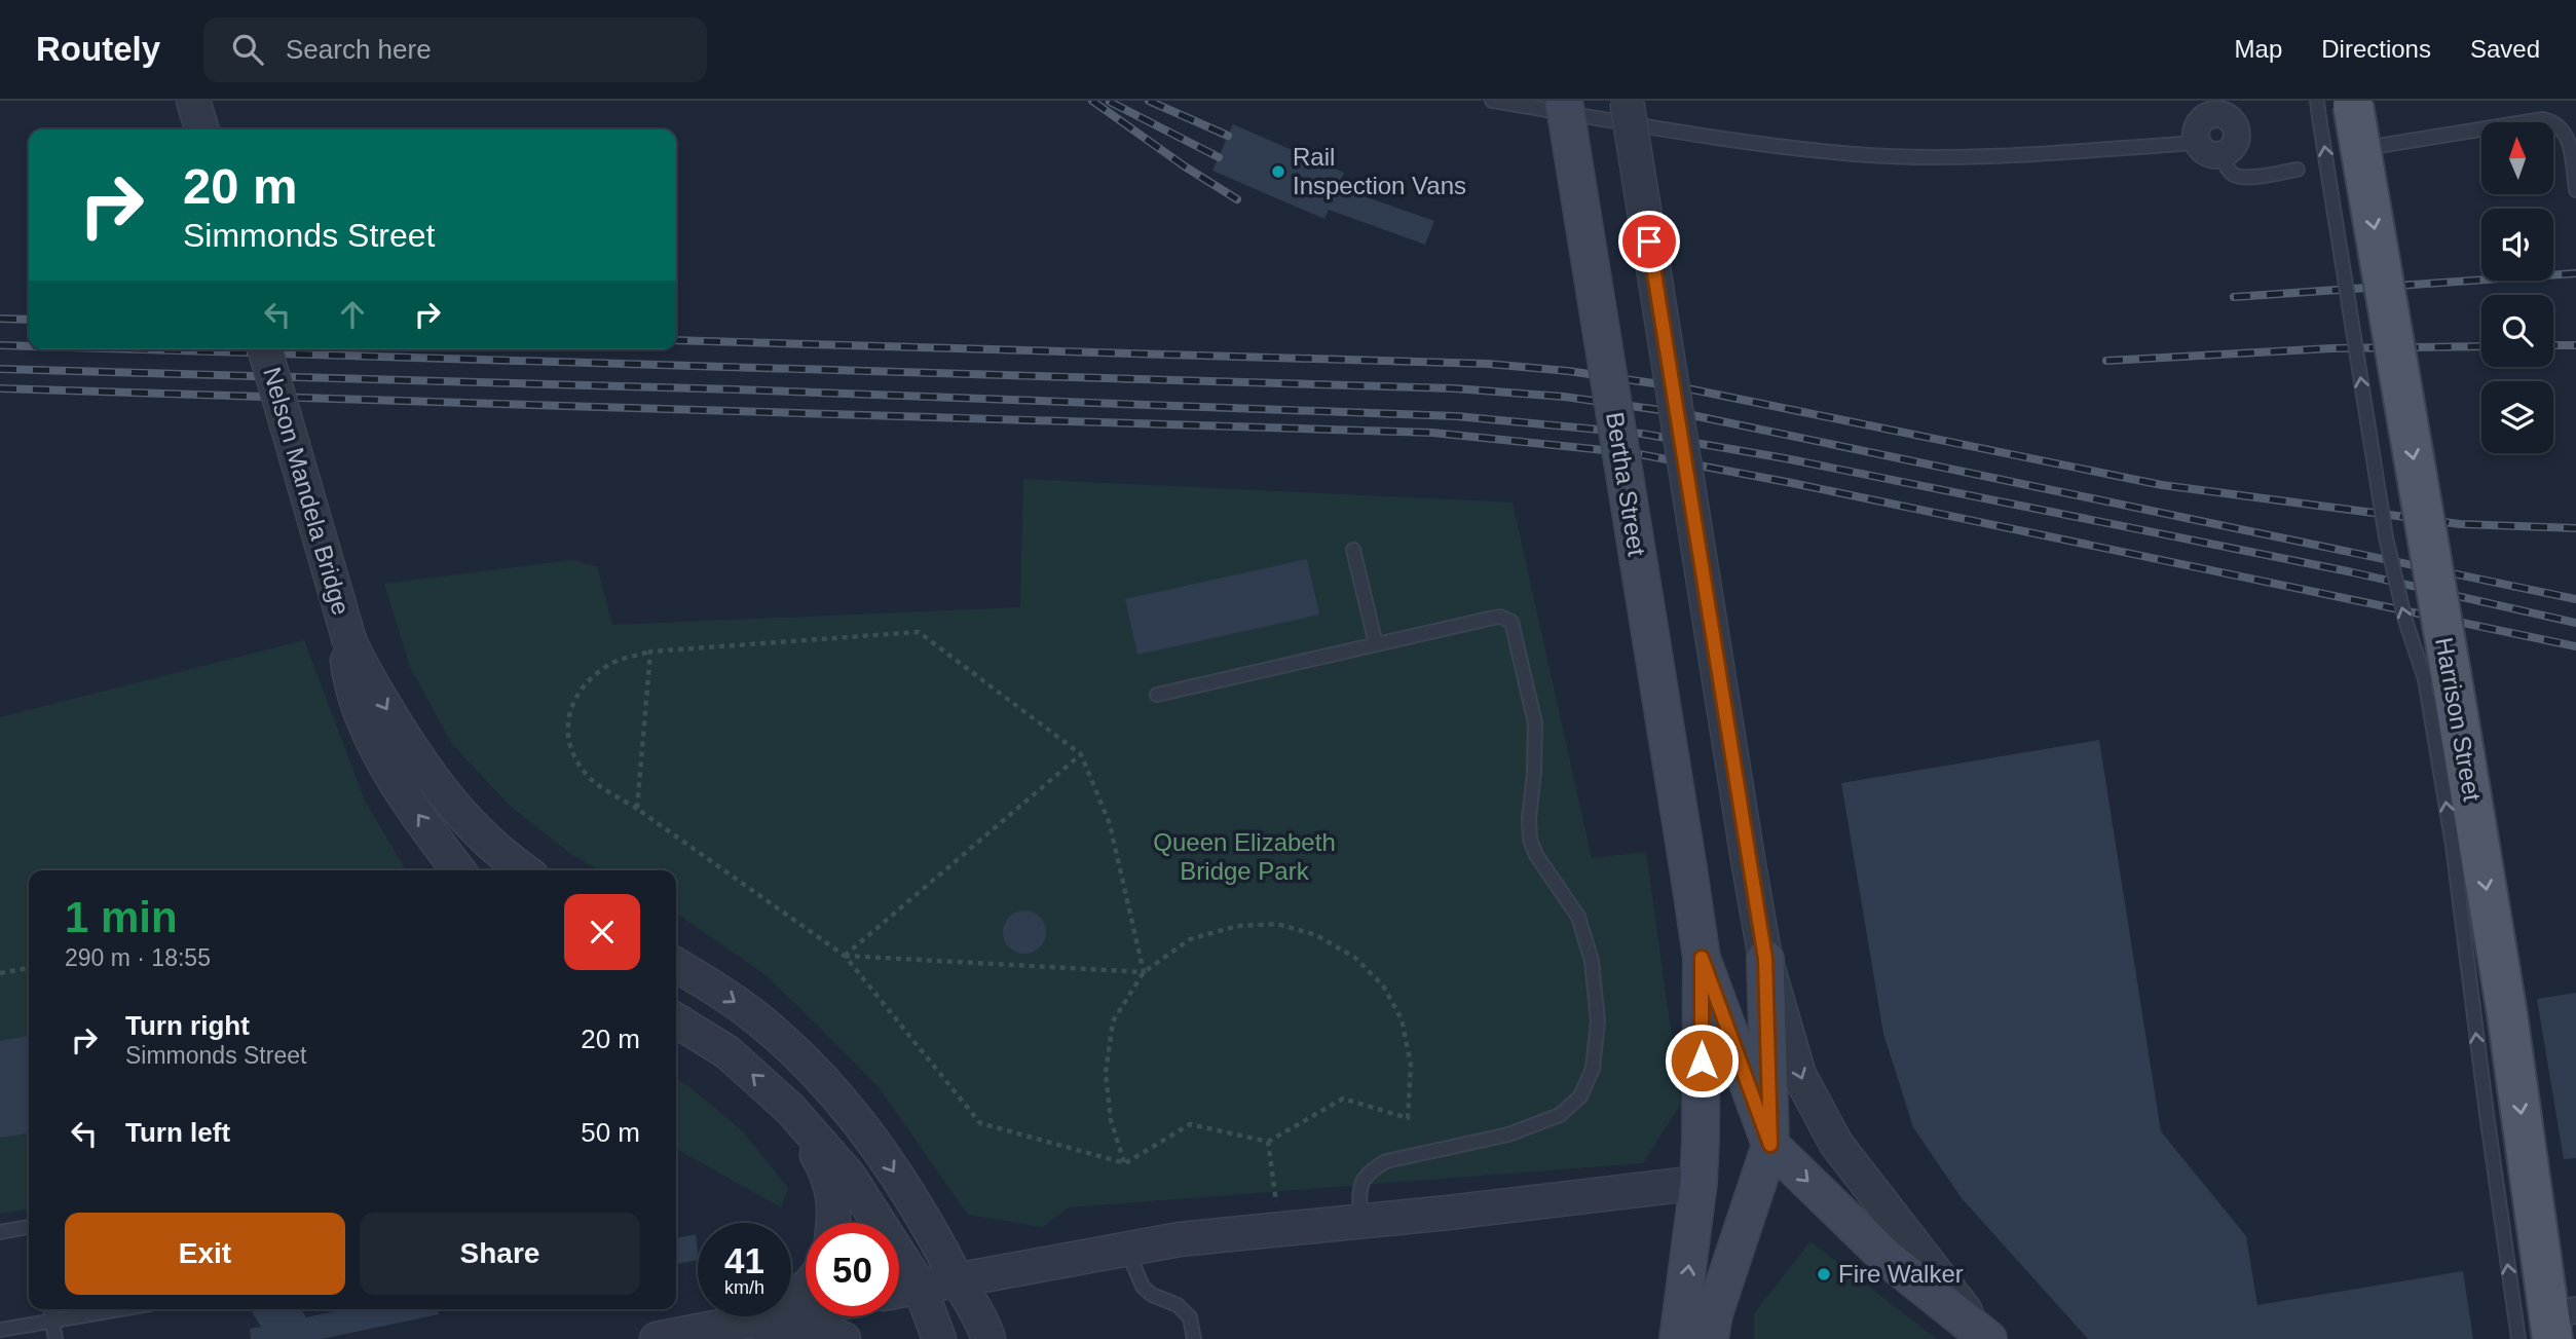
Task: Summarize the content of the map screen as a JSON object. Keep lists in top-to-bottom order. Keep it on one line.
{"streets":{"main road":["Bertha Street","Harrison Street"],"street":["Nelson Mandela Bridge"]},"one_way":["Harrison Street"],"parks":["Queen Elizabeth Bridge Park"],"places":["Rail Inspection Vans","Fire Walker"],"north":"top","page":{"header":"Routely","search":"Search here","nav":["Map","Directions","Saved"],"turn":["20 m","Simmonds Street"],"heading":["1 min","290 m · 18:55"],"list":[{"name":"Turn right","note":"Simmonds Street","value":"20 m"},{"name":"Turn left","value":"50 m"}],"buttons":["Exit","Share"],"speed":"41 km/h","limit":"50"}}
